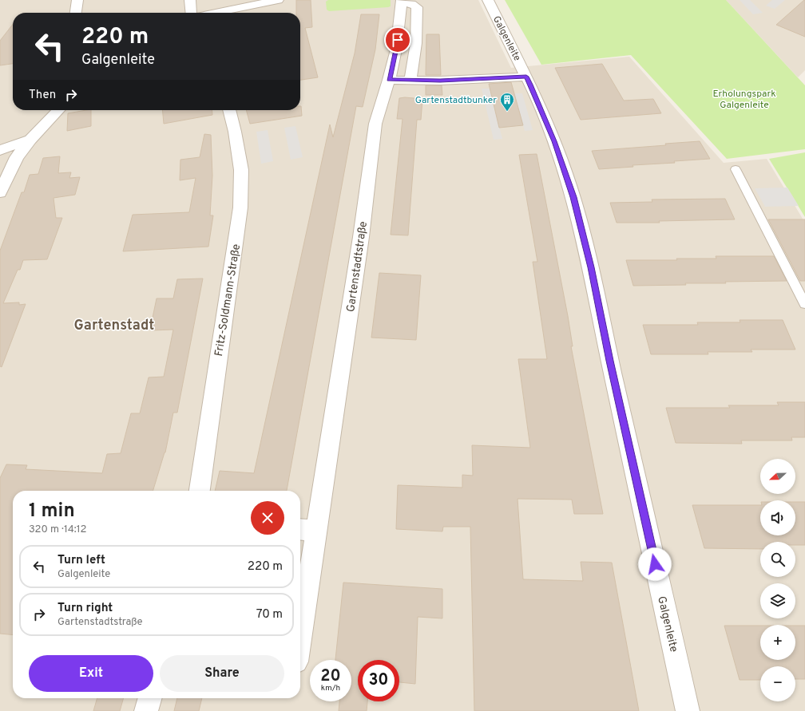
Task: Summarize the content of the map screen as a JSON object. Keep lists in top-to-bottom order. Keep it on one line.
{"streets":{"street":["Galgenleite","Gartenstadtstraße","Fritz-Soldmann-Straße"]},"crossings":[["Galgenleite","Gartenstadtstraße"]],"districts":["Gartenstadt"],"parks":["Erholungspark Galgenleite"],"places":{"building":["Gartenstadtbunker"]},"north":"left","page":{"turn":["220 m","Galgenleite"],"then":"Then","map_buttons":["+","−"],"heading":["1 min","320 m · 14:12"],"list":[{"name":"Turn left","note":"Galgenleite","value":"220 m"},{"name":"Turn right","note":"Gartenstadtstraße","value":"70 m"}],"buttons":["Exit","Share"],"speed":"20 km/h","limit":"30"}}
